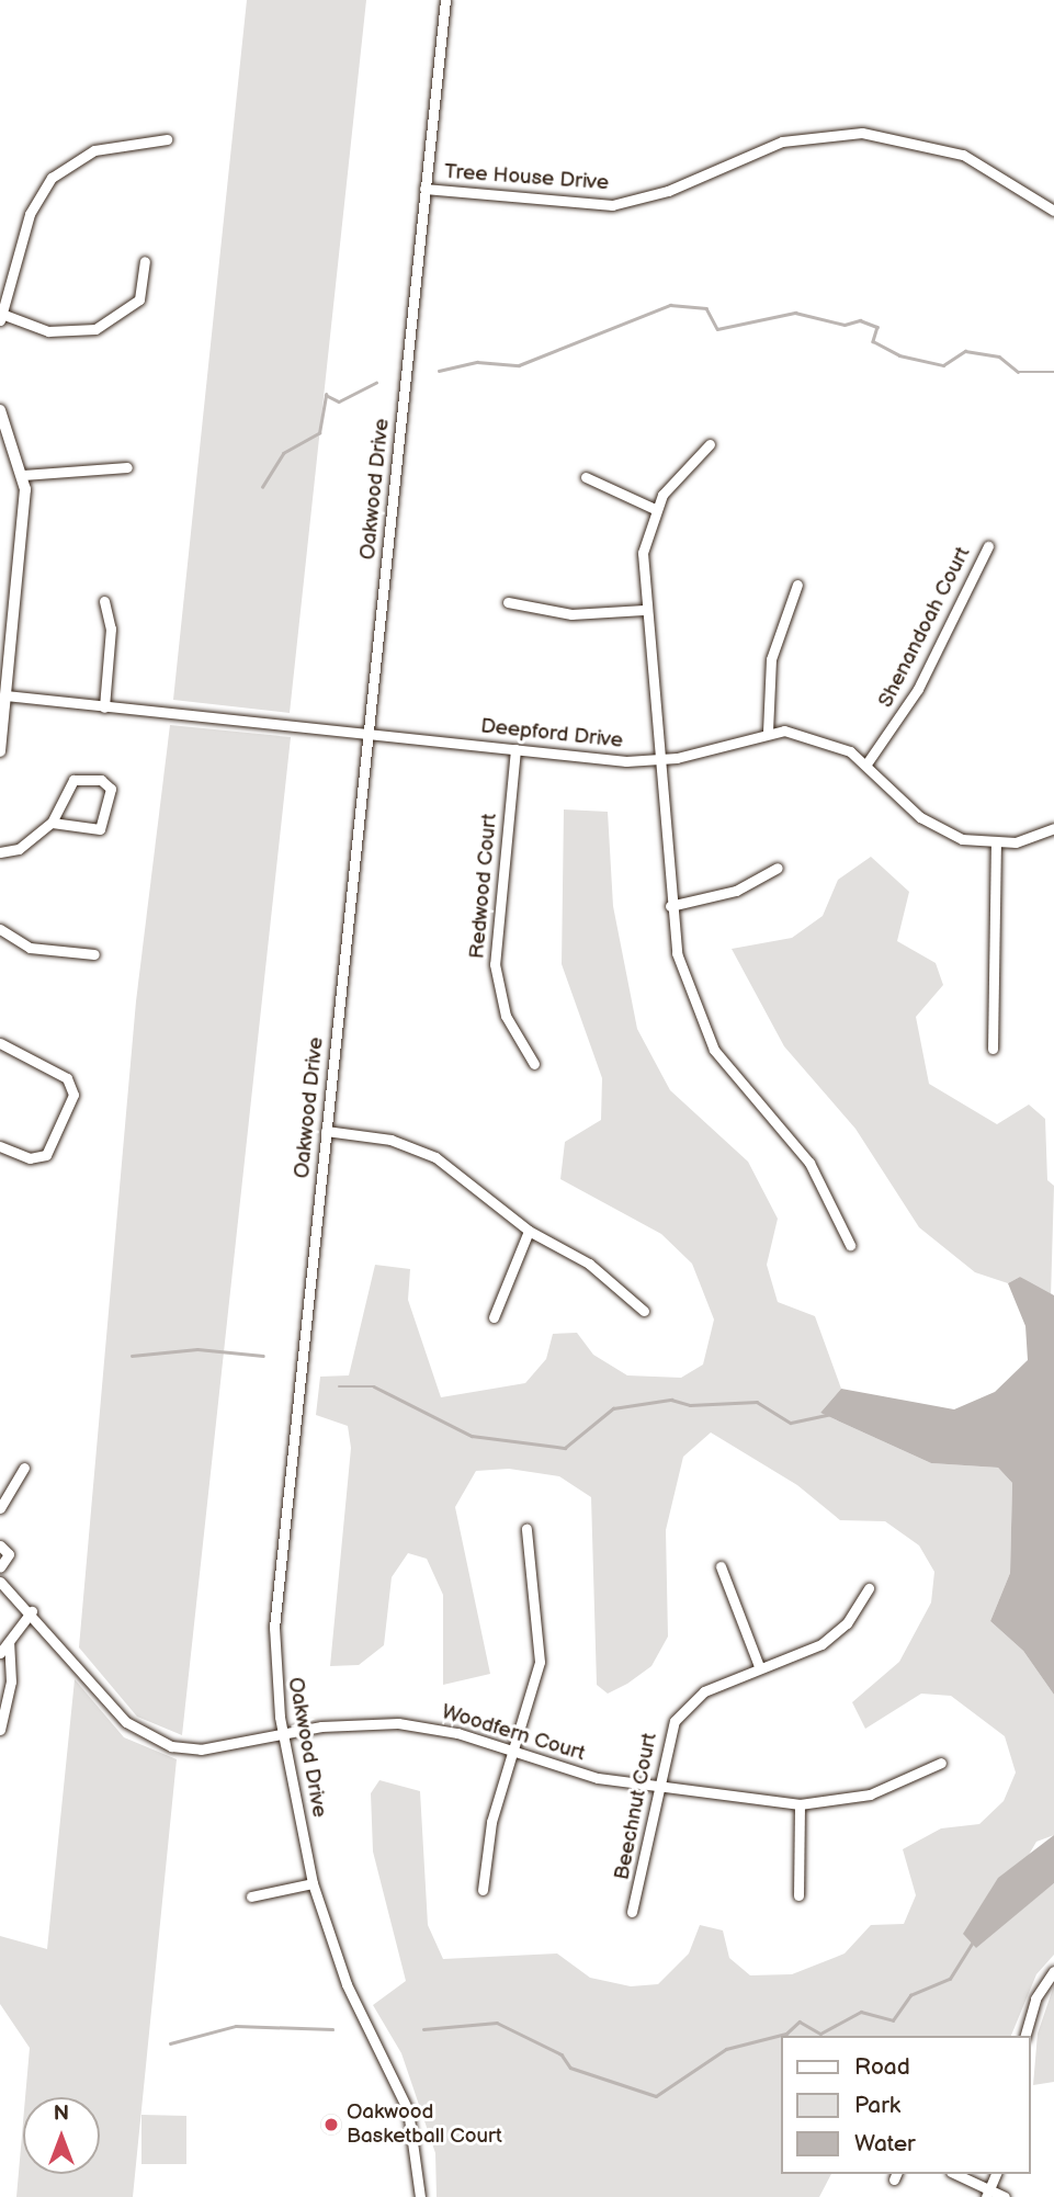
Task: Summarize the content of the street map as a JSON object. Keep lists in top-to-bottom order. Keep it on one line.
{"streets":{"street":["Tree House Drive","Oakwood Drive","Shenandoah Court","Deepford Drive","Redwood Court","Woodfern Court","Beechnut Court"]},"crossings":[["Tree House Drive","Oakwood Drive"],["Oakwood Drive","Deepford Drive"],["Oakwood Drive","Woodfern Court"],["Shenandoah Court","Deepford Drive"],["Deepford Drive","Redwood Court"],["Woodfern Court","Beechnut Court"]],"places":["Oakwood Basketball Court"],"legend":["Road","Park","Water"],"north":"top"}
